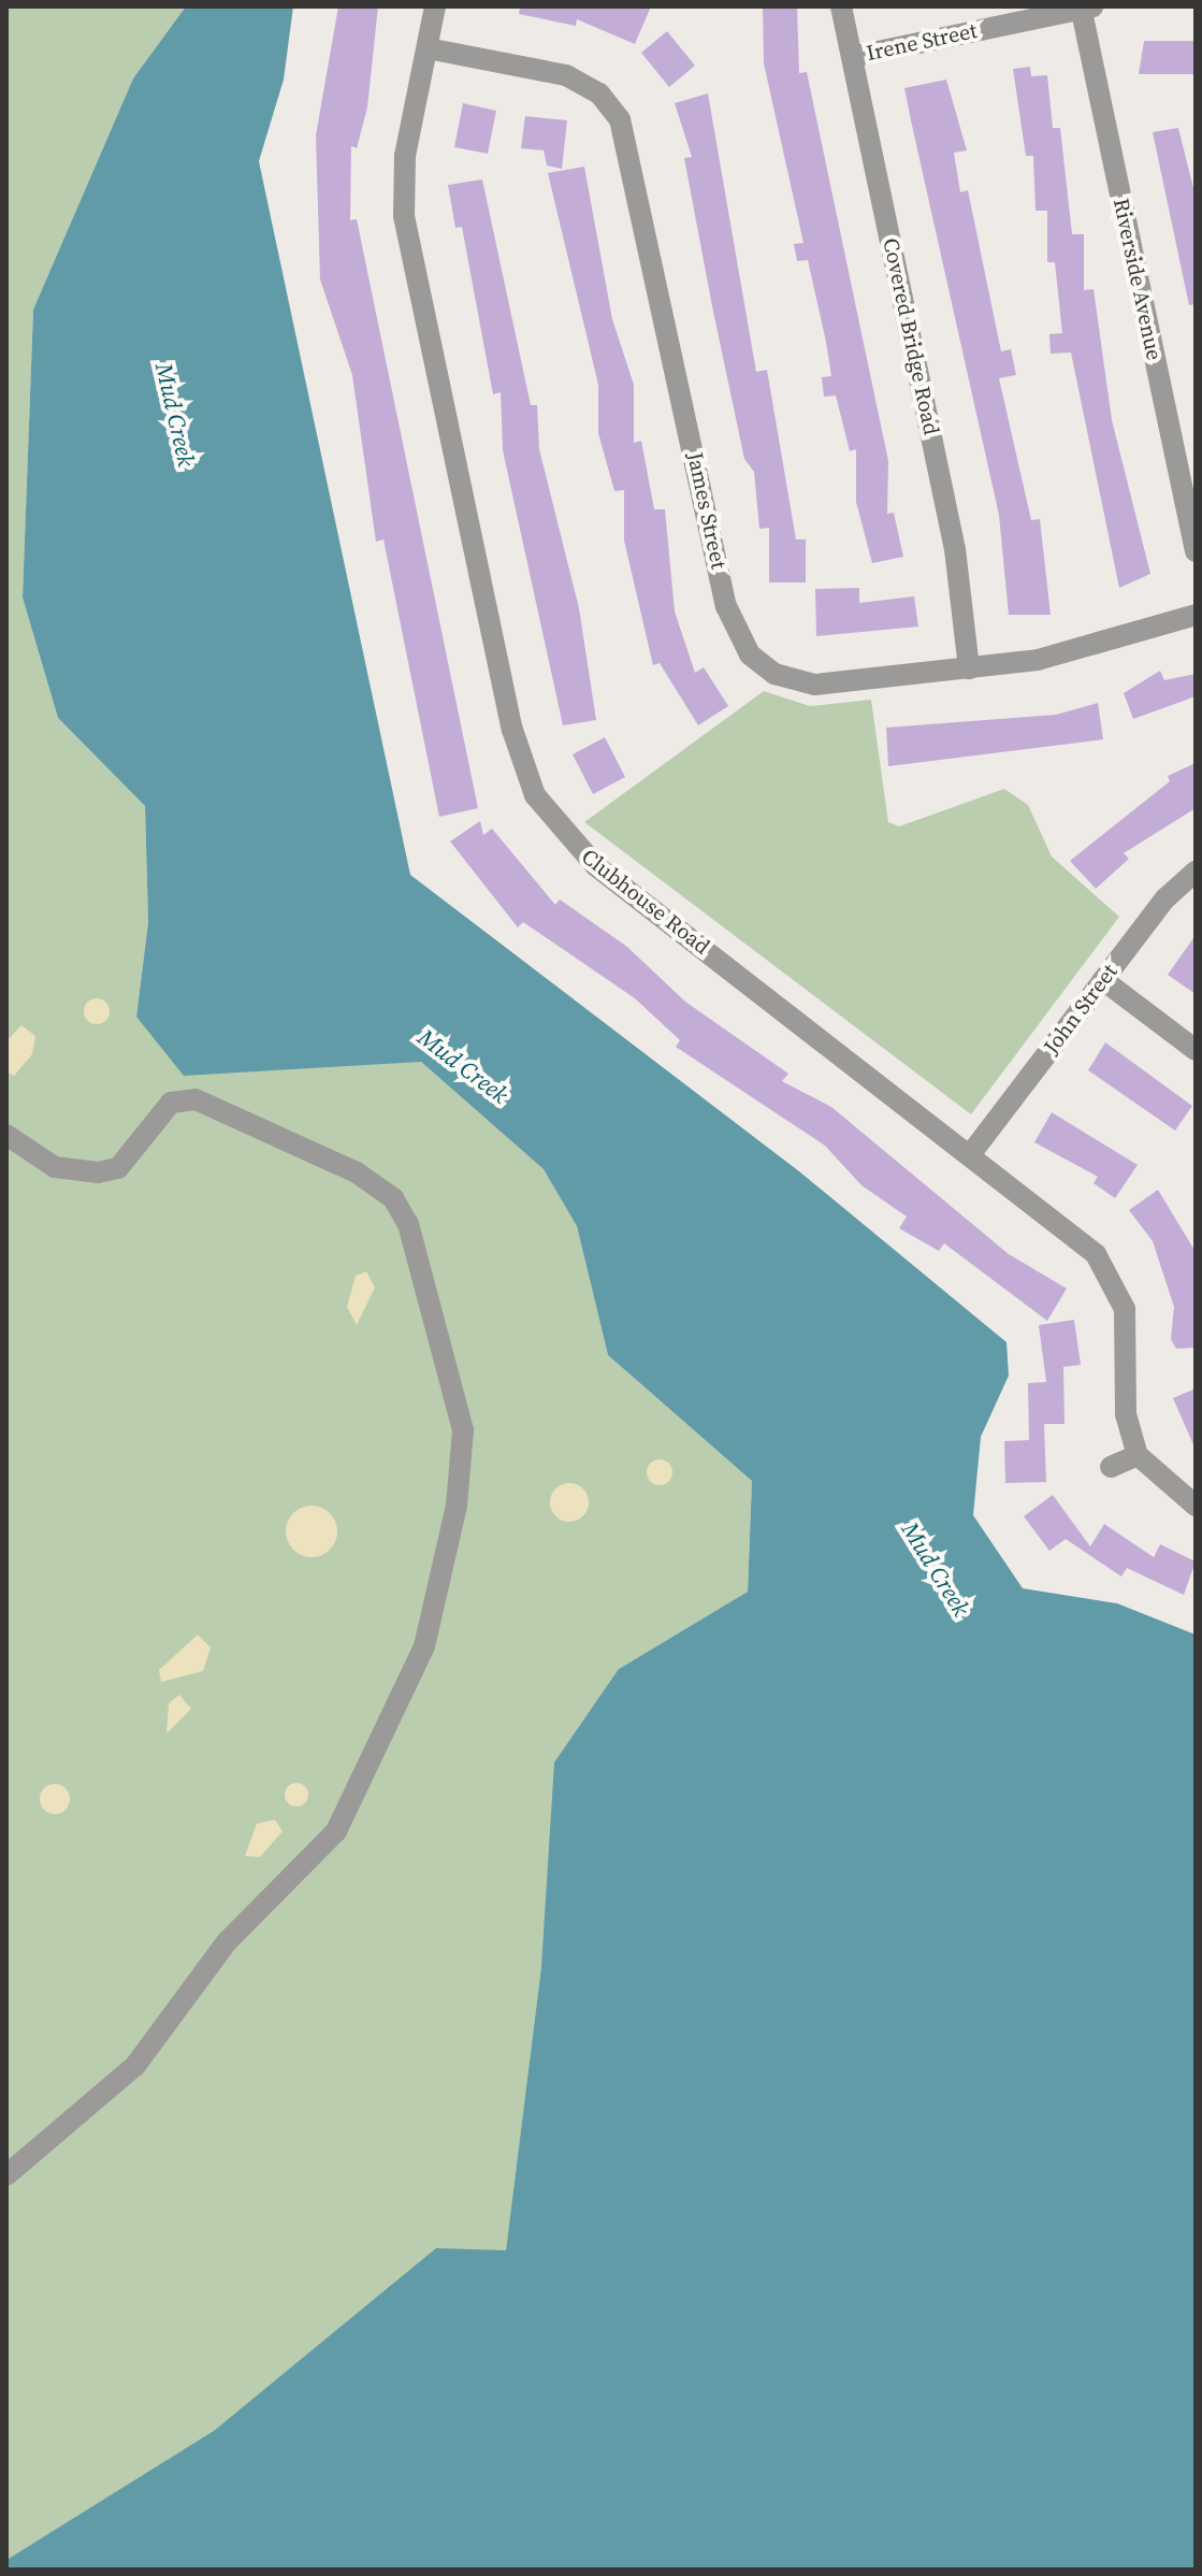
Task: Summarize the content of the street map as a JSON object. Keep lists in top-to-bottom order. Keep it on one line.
{"streets":{"street":["Irene Street","Riverside Avenue","Covered Bridge Road","James Street","Clubhouse Road","John Street"]},"crossings":[["Irene Street","Riverside Avenue"],["Irene Street","Covered Bridge Road"],["Covered Bridge Road","James Street"],["James Street","Clubhouse Road"],["Clubhouse Road","John Street"]],"water":["Mud Creek"]}
